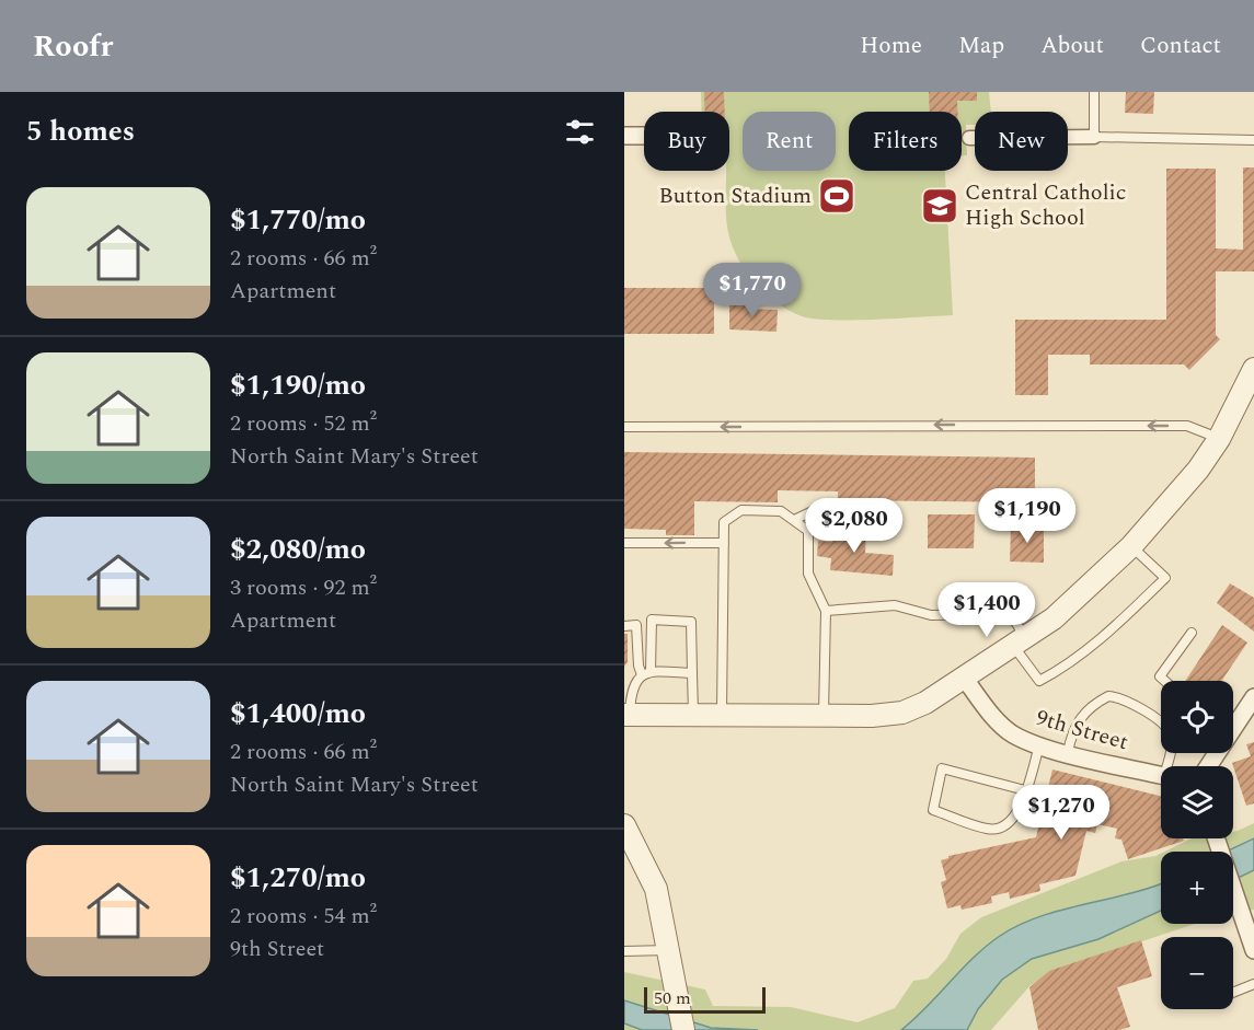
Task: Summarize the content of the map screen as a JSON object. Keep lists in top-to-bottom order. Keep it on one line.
{"streets":{"street":["9th Street"]},"places":{"sports":["Button Stadium"],"school or university":["Central Catholic High School"]},"scale_bar":"50 m","page":{"header":"Roofr","nav":["Home","Map","About","Contact"],"heading":"5 homes","chip":["Buy","Rent","Filters","New"],"list":[{"name":"$1,770/mo","note":"2 rooms · 66 m² · Apartment"},{"name":"$1,190/mo","note":"2 rooms · 52 m² · North Saint Mary's Street"},{"name":"$2,080/mo","note":"3 rooms · 92 m² · Apartment"},{"name":"$1,400/mo","note":"2 rooms · 66 m² · North Saint Mary's Street"},{"name":"$1,270/mo","note":"2 rooms · 54 m² · 9th Street"}],"price":["$1,770","$1,190","$2,080","$1,400","$1,270"],"map_buttons":["+","−"],"scale":"50 m"}}
